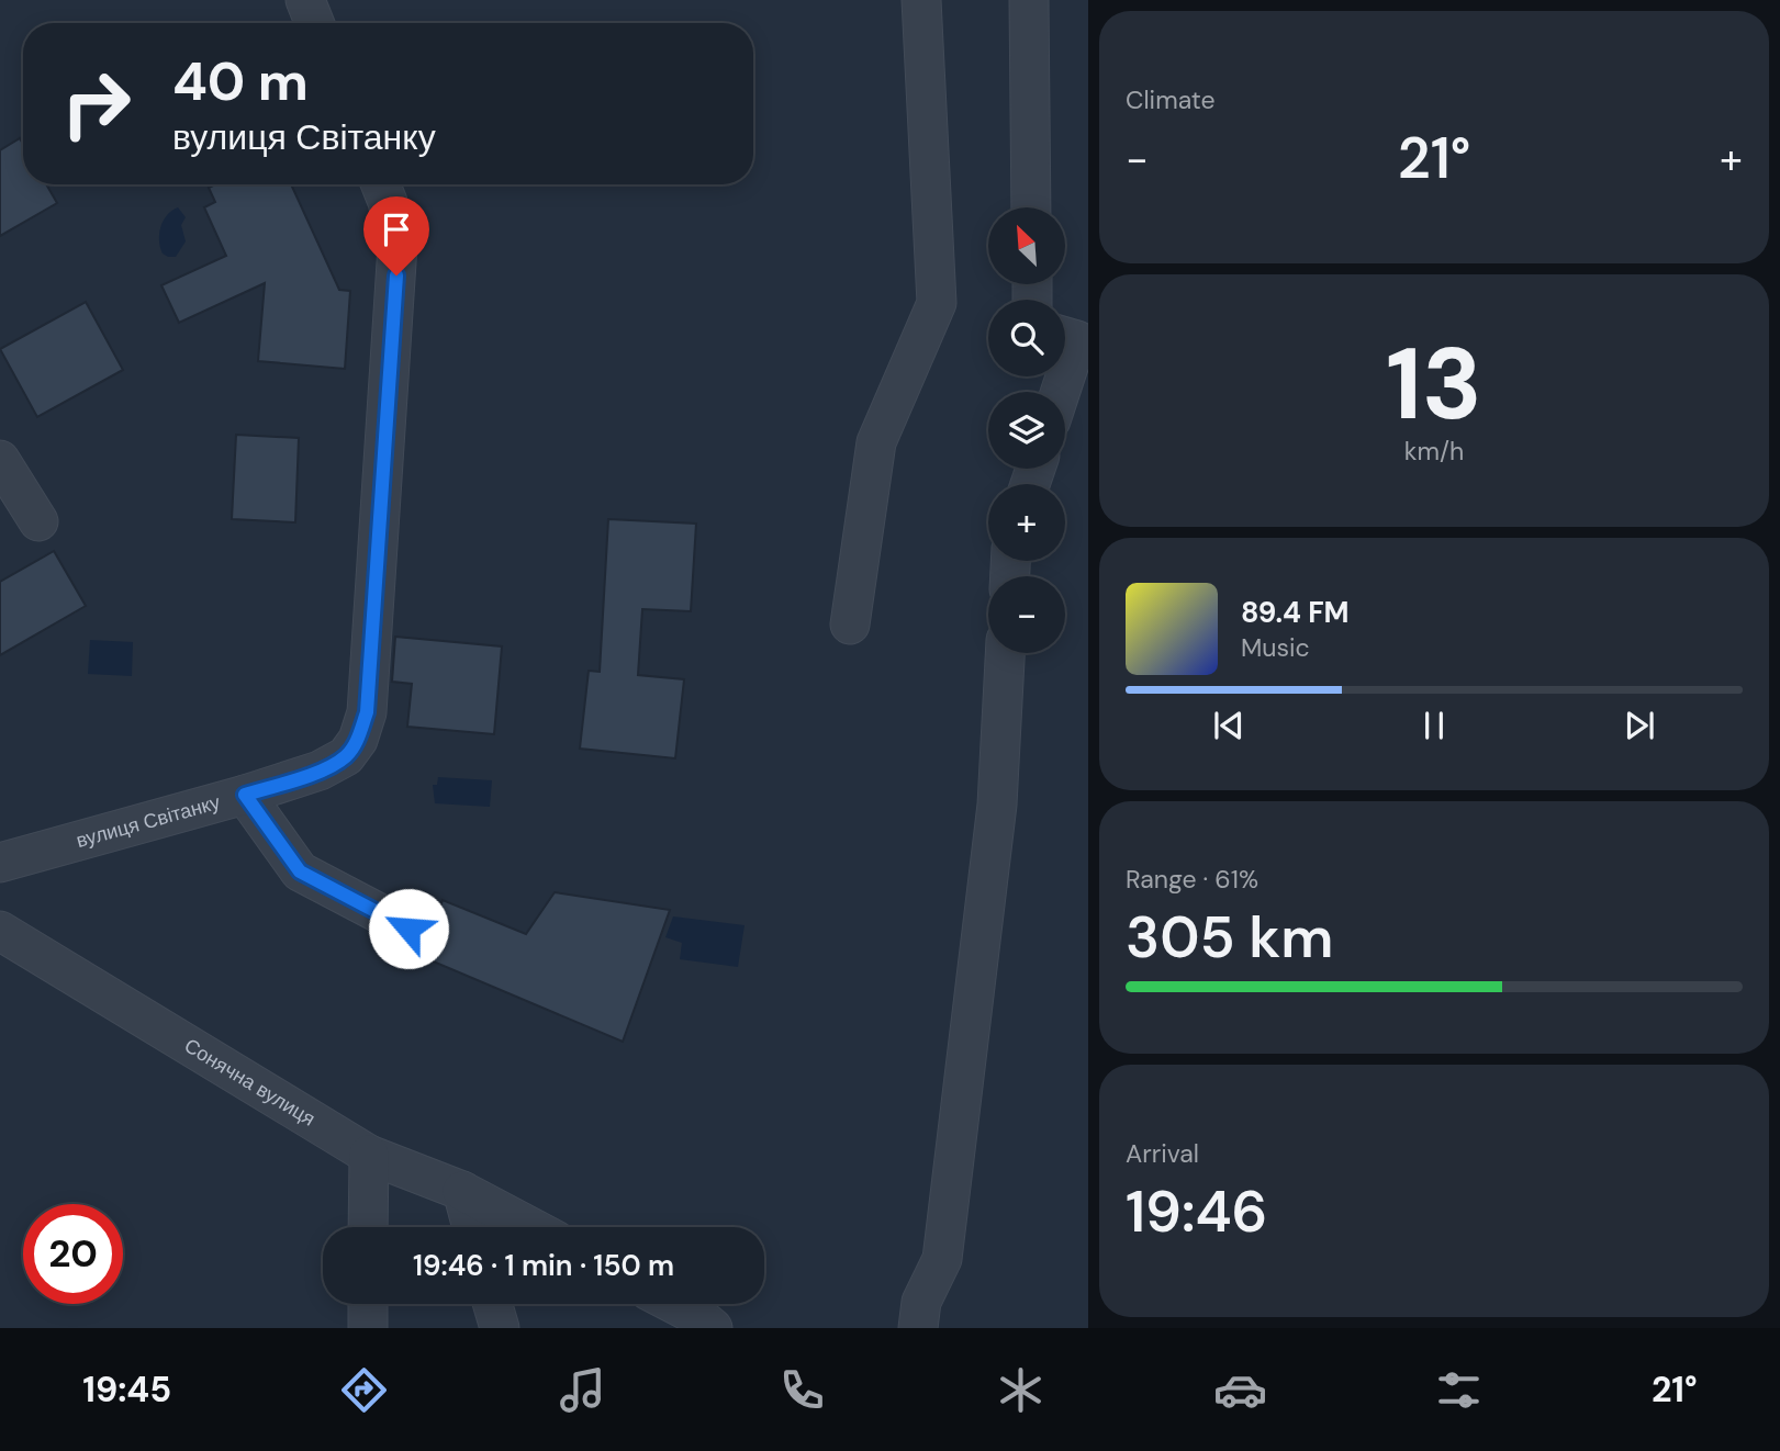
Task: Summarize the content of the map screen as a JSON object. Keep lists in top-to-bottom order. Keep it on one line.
{"streets":{"street":["вулиця Світанку","Сонячна вулиця"]},"north":"top left","page":{"tile":["Climate",["13","km/h"],["Range · 61%","305 km"],["Arrival","19:46"]],"turn":["40 m","вулиця Світанку"],"heat":["−","21°","+"],"map_buttons":["+","−"],"song":["89.4 FM","Music"],"limit":"20","trip":"19:46 · 1 min · 150 m","tabs":["19:45","21°"]}}
